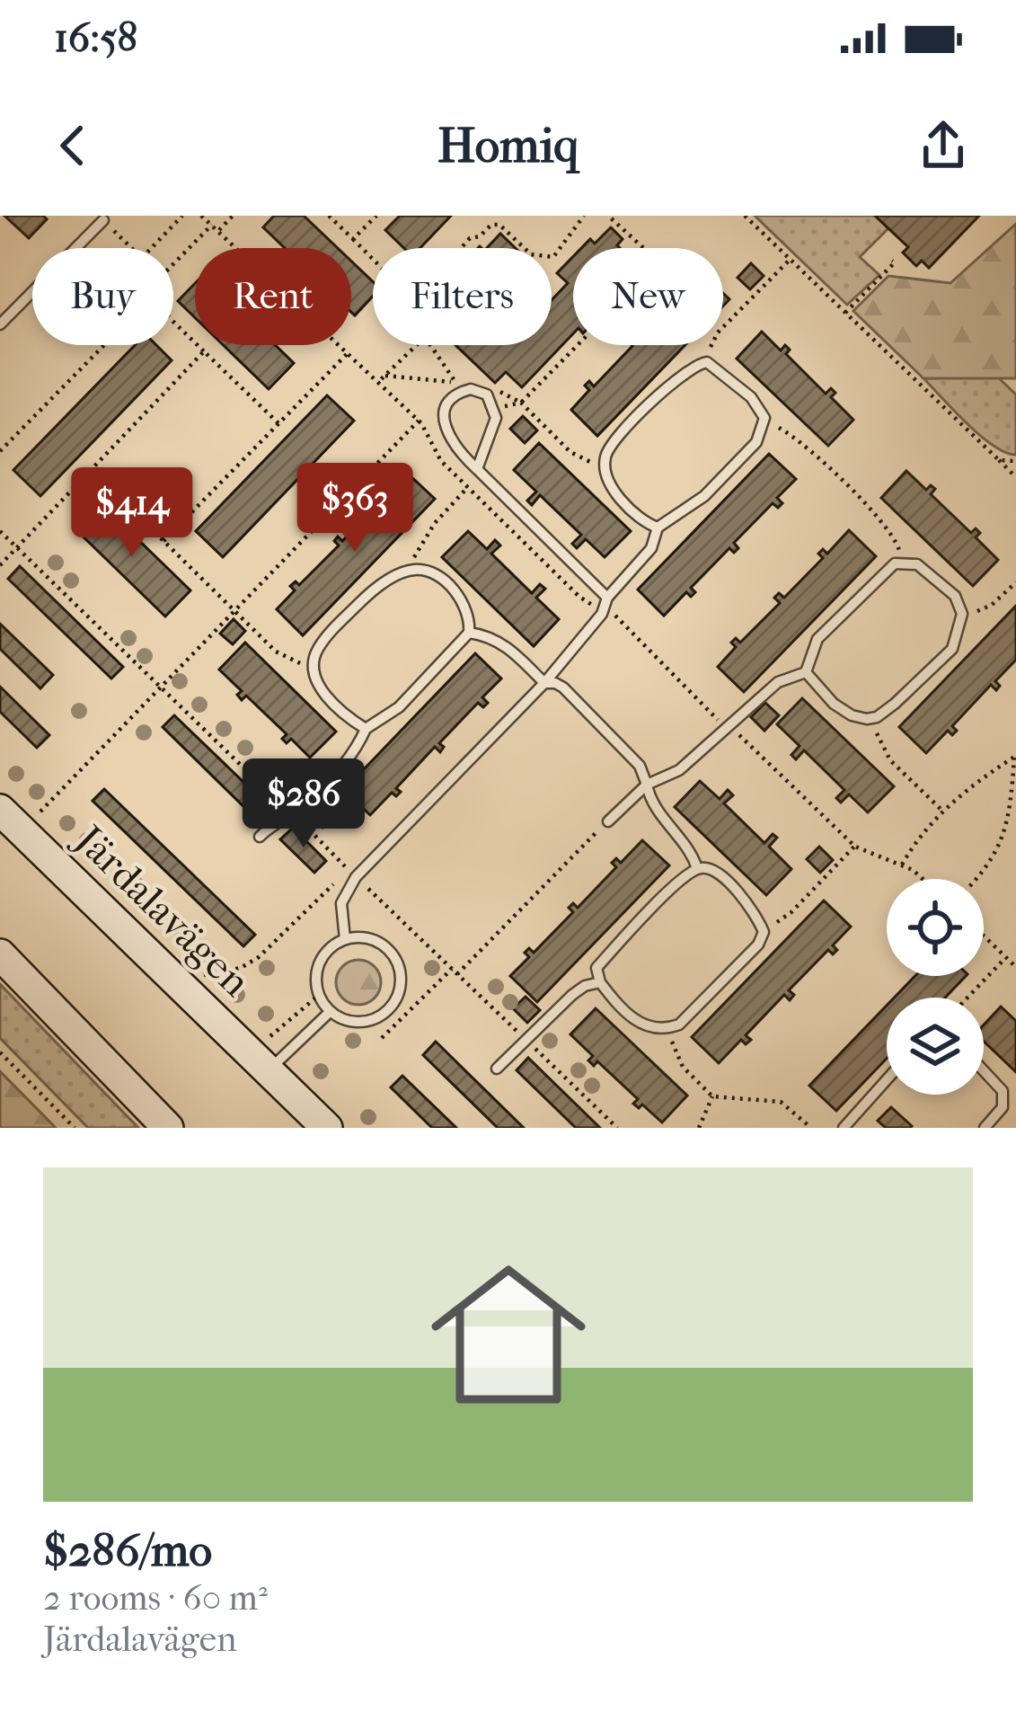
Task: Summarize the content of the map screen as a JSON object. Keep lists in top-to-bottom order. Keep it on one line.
{"streets":{"street":["Järdalavägen"]},"page":{"status":"16:58","header":"Homiq","chip":["Buy","Rent","Filters","New"],"price":["$363","$414","$286"],"list":[{"name":"$286/mo","note":"2 rooms · 60 m² · Järdalavägen"}]}}
